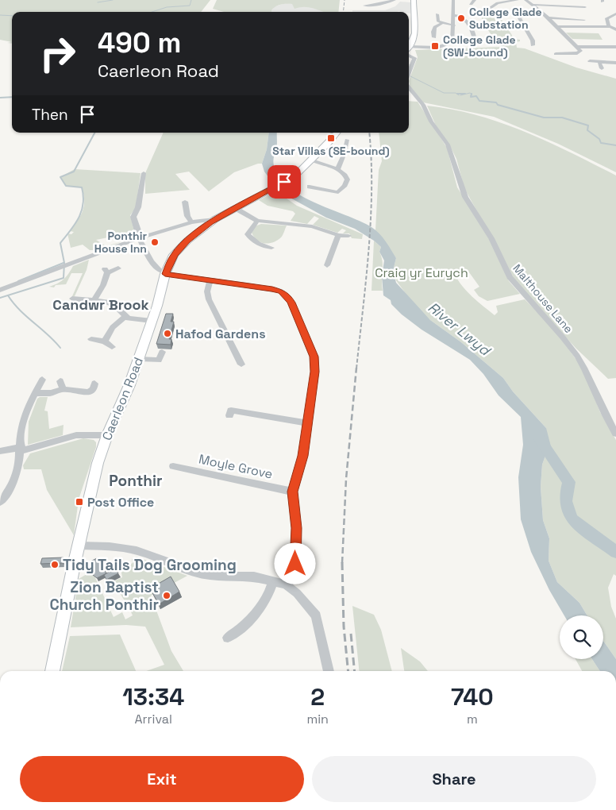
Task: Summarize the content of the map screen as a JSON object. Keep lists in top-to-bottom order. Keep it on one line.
{"streets":{"main road":["Caerleon Road"],"street":["Malthouse Lane","Moyle Grove"]},"districts":["Candwr Brook","Ponthir"],"water":["River Lwyd"],"parks":["Craig yr Eurych"],"places":{"other":["College Glade Substation","Ponthir House Inn","Hafod Gardens","Tidy Tails Dog Grooming","Zion Baptist Church Ponthir"],"transit":["College Glade (SW-bound)","Star Villas (SE-bound)","Post Office"]},"page":{"turn":["490 m","Caerleon Road"],"then":"Then","eta":["13:34","Arrival","2","min","740","m"],"buttons":["Exit","Share"]}}
